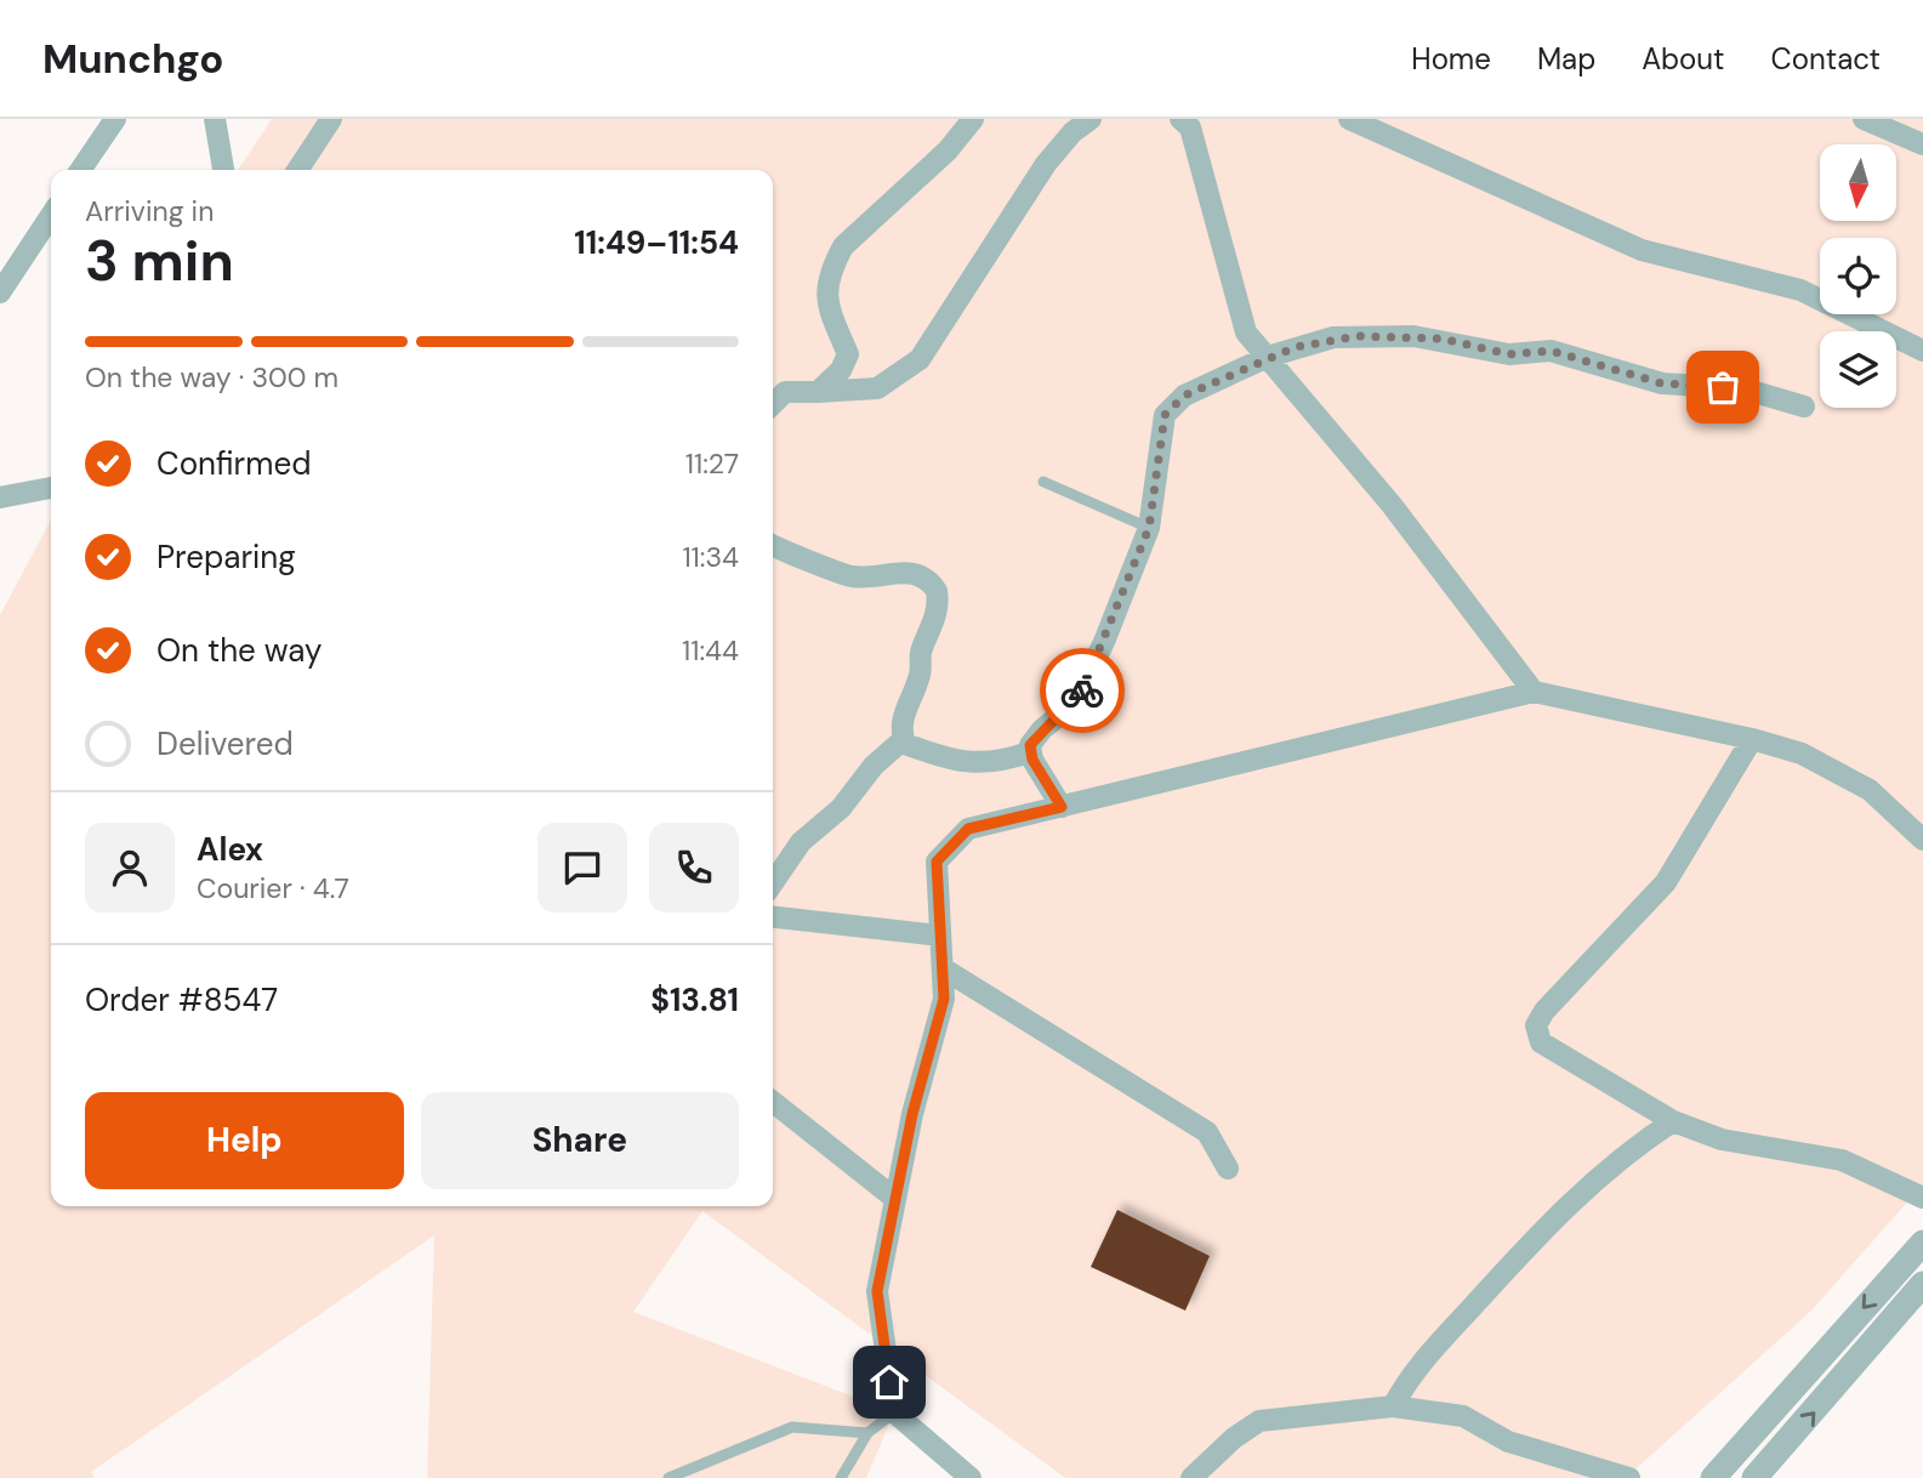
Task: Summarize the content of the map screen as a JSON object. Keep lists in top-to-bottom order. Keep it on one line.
{"north":"bottom","page":{"header":"Munchgo","nav":["Home","Map","About","Contact"],"heading":["3 min","Arriving in","11:49–11:54"],"panel":["Alex","Courier · 4.7","Order #8547","$13.81"],"bar":"On the way · 300 m","list":[["Confirmed","11:27"],["Preparing","11:34"],["On the way","11:44"],"Delivered"],"buttons":["Help","Share"]}}
